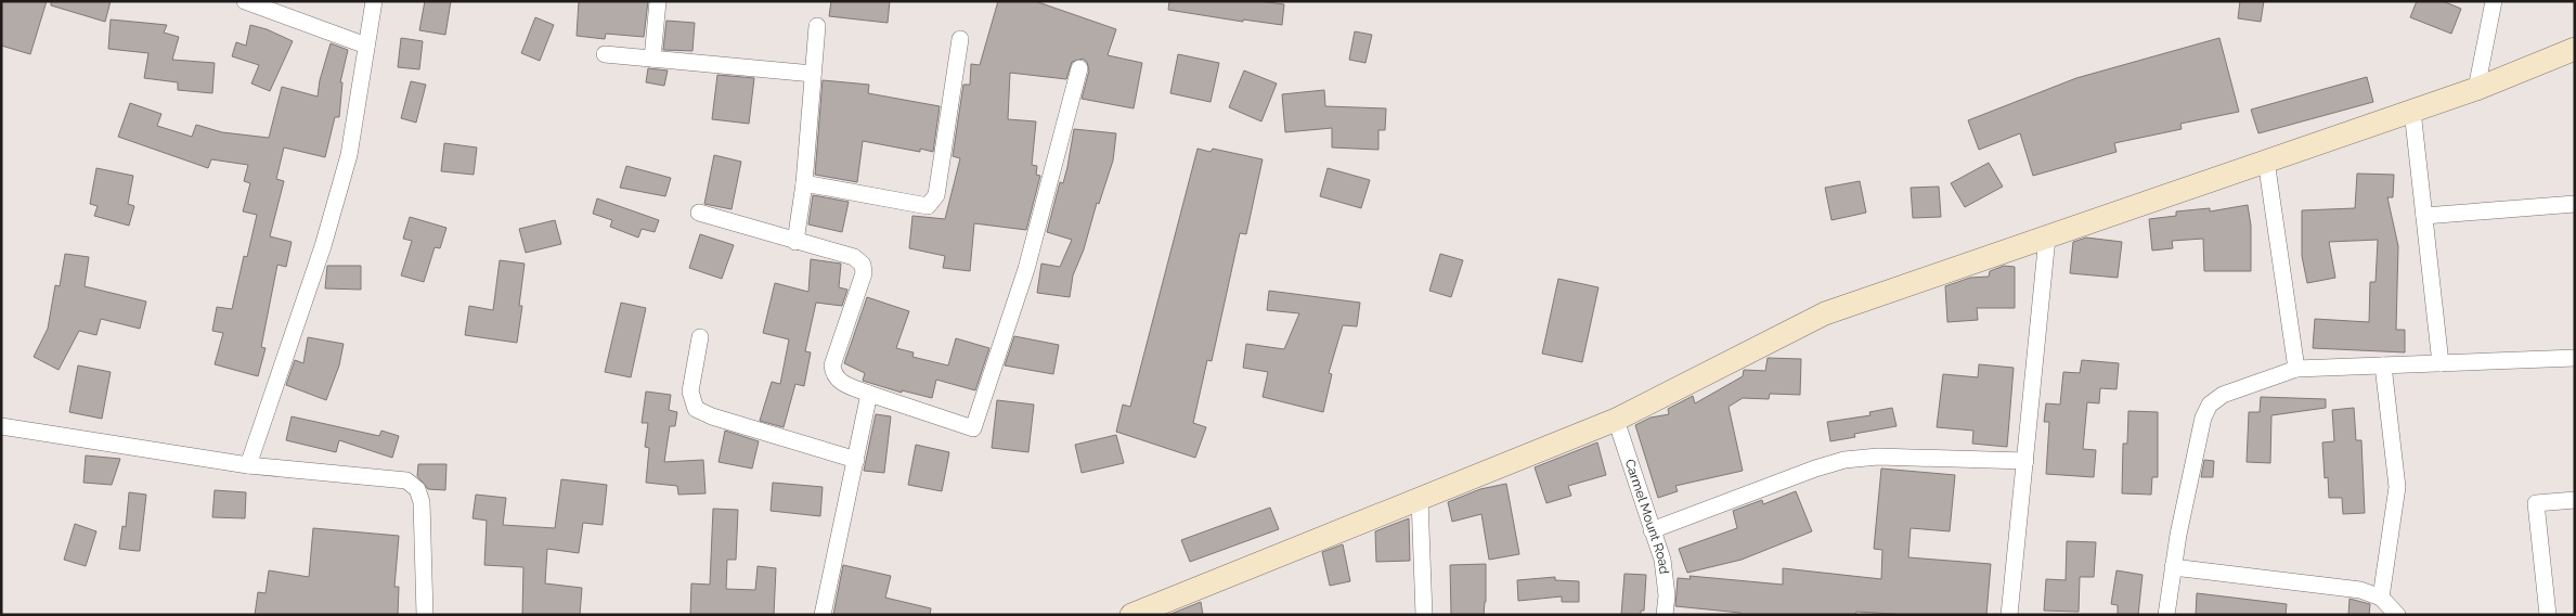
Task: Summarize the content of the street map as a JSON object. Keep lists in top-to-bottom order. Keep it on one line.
{"streets":{"street":["Carmel Mount Road"]}}
